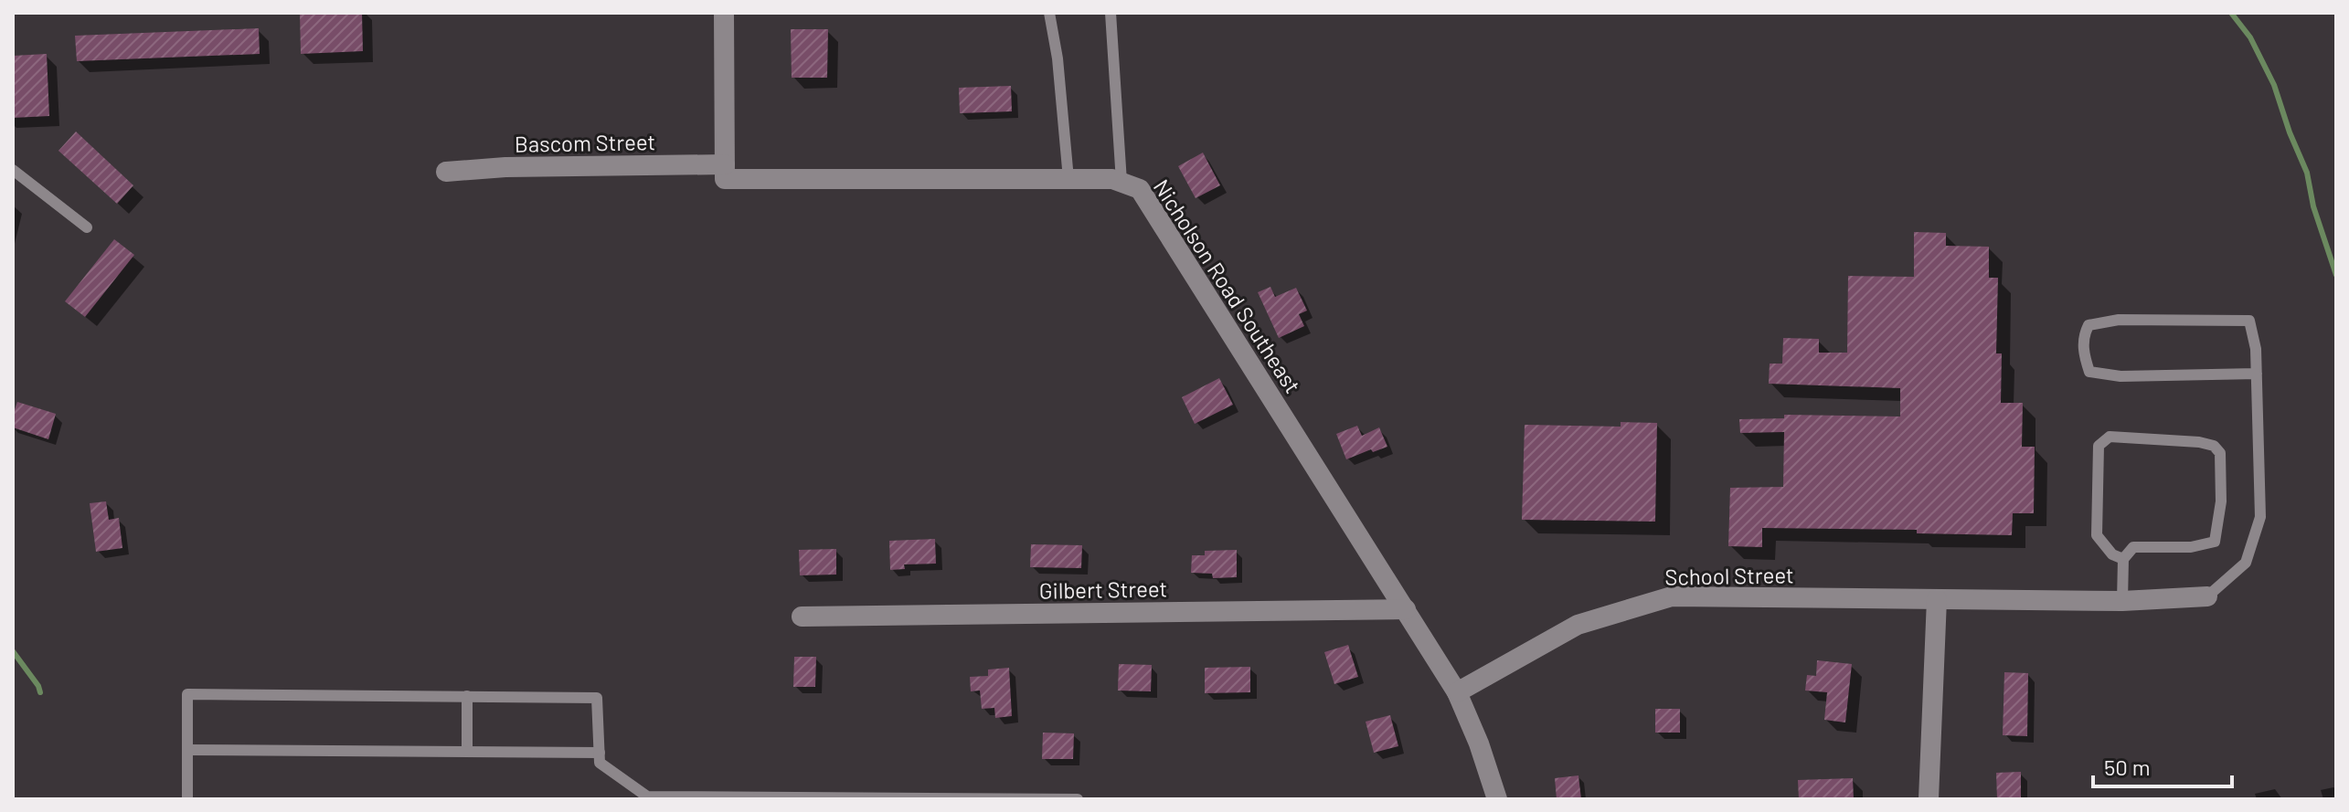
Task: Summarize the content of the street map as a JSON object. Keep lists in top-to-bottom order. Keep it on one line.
{"streets":{"street":["Bascom Street","Nicholson Road Southeast","School Street","Gilbert Street"]},"crossings":[["Bascom Street","Nicholson Road Southeast"],["Nicholson Road Southeast","School Street"],["Nicholson Road Southeast","Gilbert Street"]],"scale_bar":"50 m"}
